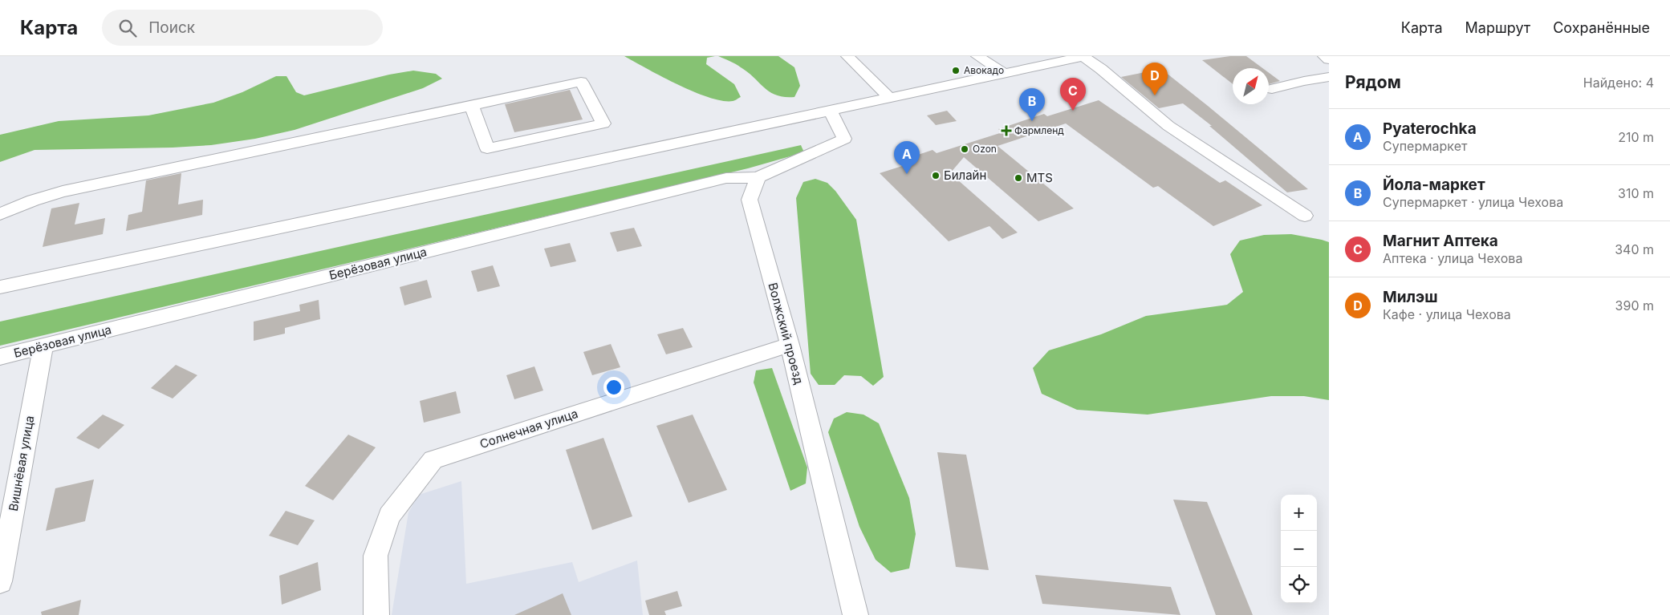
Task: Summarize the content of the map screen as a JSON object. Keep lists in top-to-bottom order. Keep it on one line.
{"streets":{"street":["Берёзовая улица","Волжский проезд","Солнечная улица","Вишнёвая улица"]},"crossings":[["Берёзовая улица","Волжский проезд"],["Берёзовая улица","Вишнёвая улица"],["Волжский проезд","Солнечная улица"]],"places":{"other":["Авокадо","Ozon","Билайн","MTS"],"health":["Фармленд"]},"north":"top right","page":{"header":"Карта","search":"Поиск","nav":["Карта","Маршрут","Сохранённые"],"heading":["Рядом","Найдено: 4"],"pins":["D","C","B","A"],"list":[{"mark":"A","name":"Pyaterochka","note":"Супермаркет","value":"210 m"},{"mark":"B","name":"Йола-маркет","note":"Супермаркет · улица Чехова","value":"310 m"},{"mark":"C","name":"Магнит Аптека","note":"Аптека · улица Чехова","value":"340 m"},{"mark":"D","name":"Милэш","note":"Кафе · улица Чехова","value":"390 m"}],"map_buttons":["+","−"]}}
